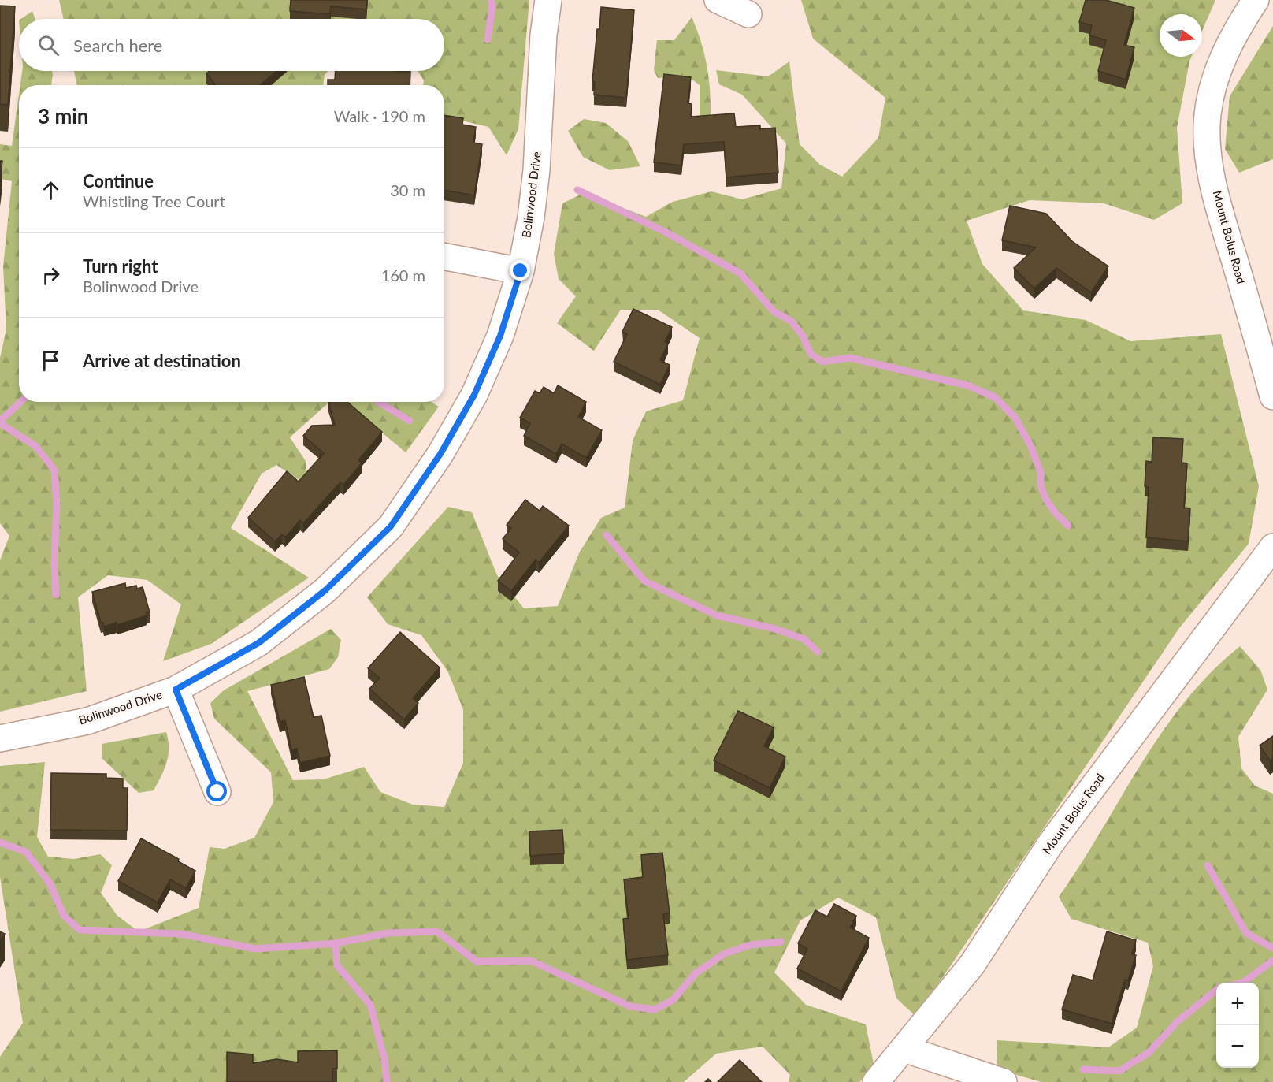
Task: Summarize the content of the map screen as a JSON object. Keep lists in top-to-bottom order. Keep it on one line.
{"streets":{"street":["Bolinwood Drive","Mount Bolus Road"]},"north":"right","page":{"search":"Search here","heading":["3 min","Walk · 190 m"],"list":[["Continue","Whistling Tree Court","30 m"],["Turn right","Bolinwood Drive","160 m"],"Arrive at destination"],"map_buttons":["+","−"]}}
